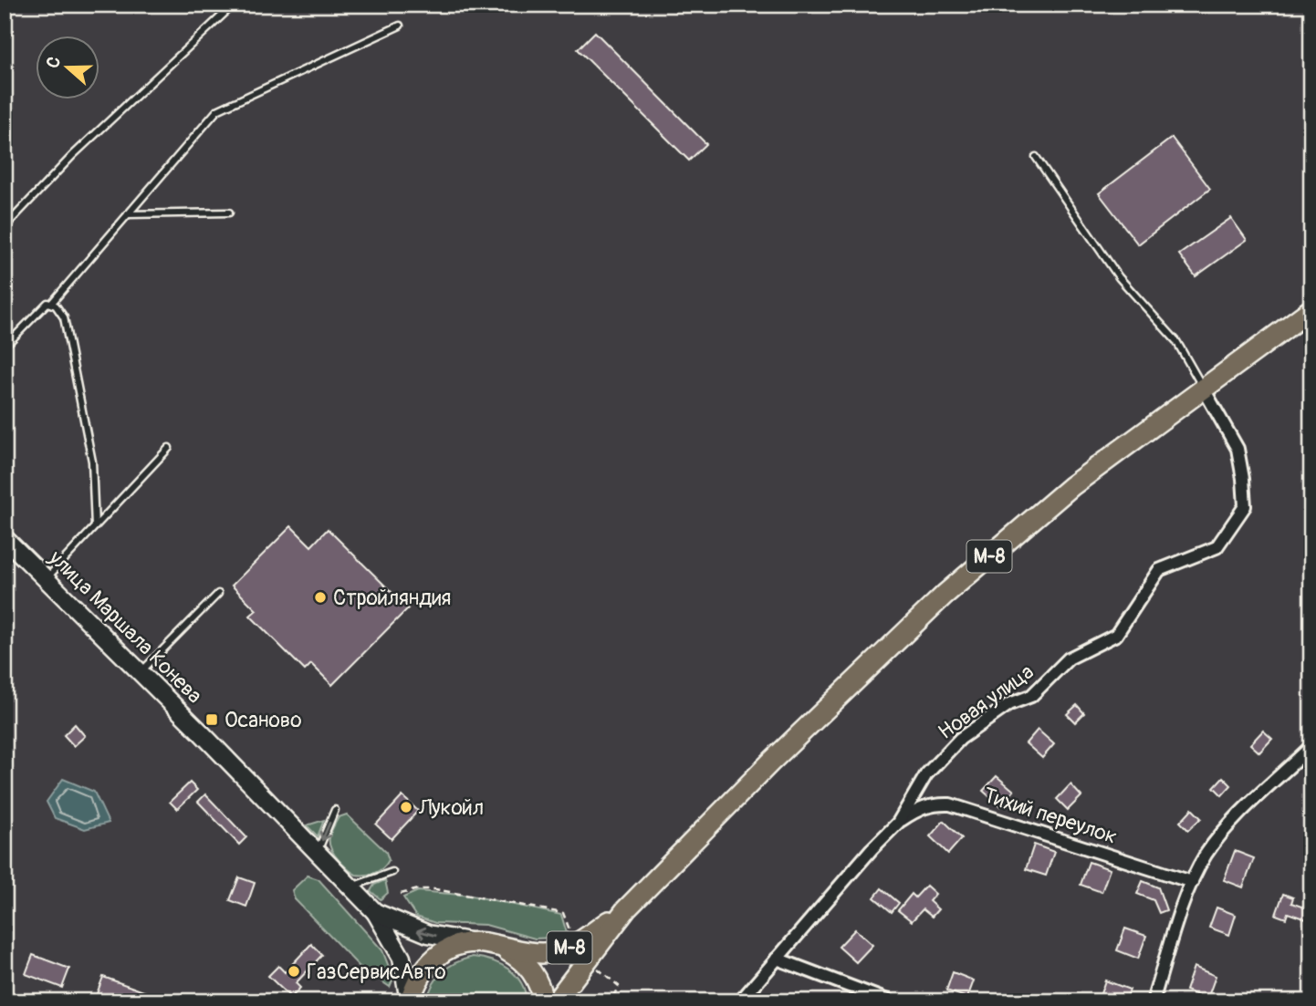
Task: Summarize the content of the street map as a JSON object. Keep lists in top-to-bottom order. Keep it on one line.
{"streets":{"main road":["М-8","улица Маршала Конева"],"street":["Новая улица","Тихий переулок"]},"crossings":[["М-8","Новая улица"],["Новая улица","Тихий переулок"]],"places":{"other":["Стройляндия","Лукойл","ГазСервисАвто"],"transit":["Осаново"]},"north":"left"}
